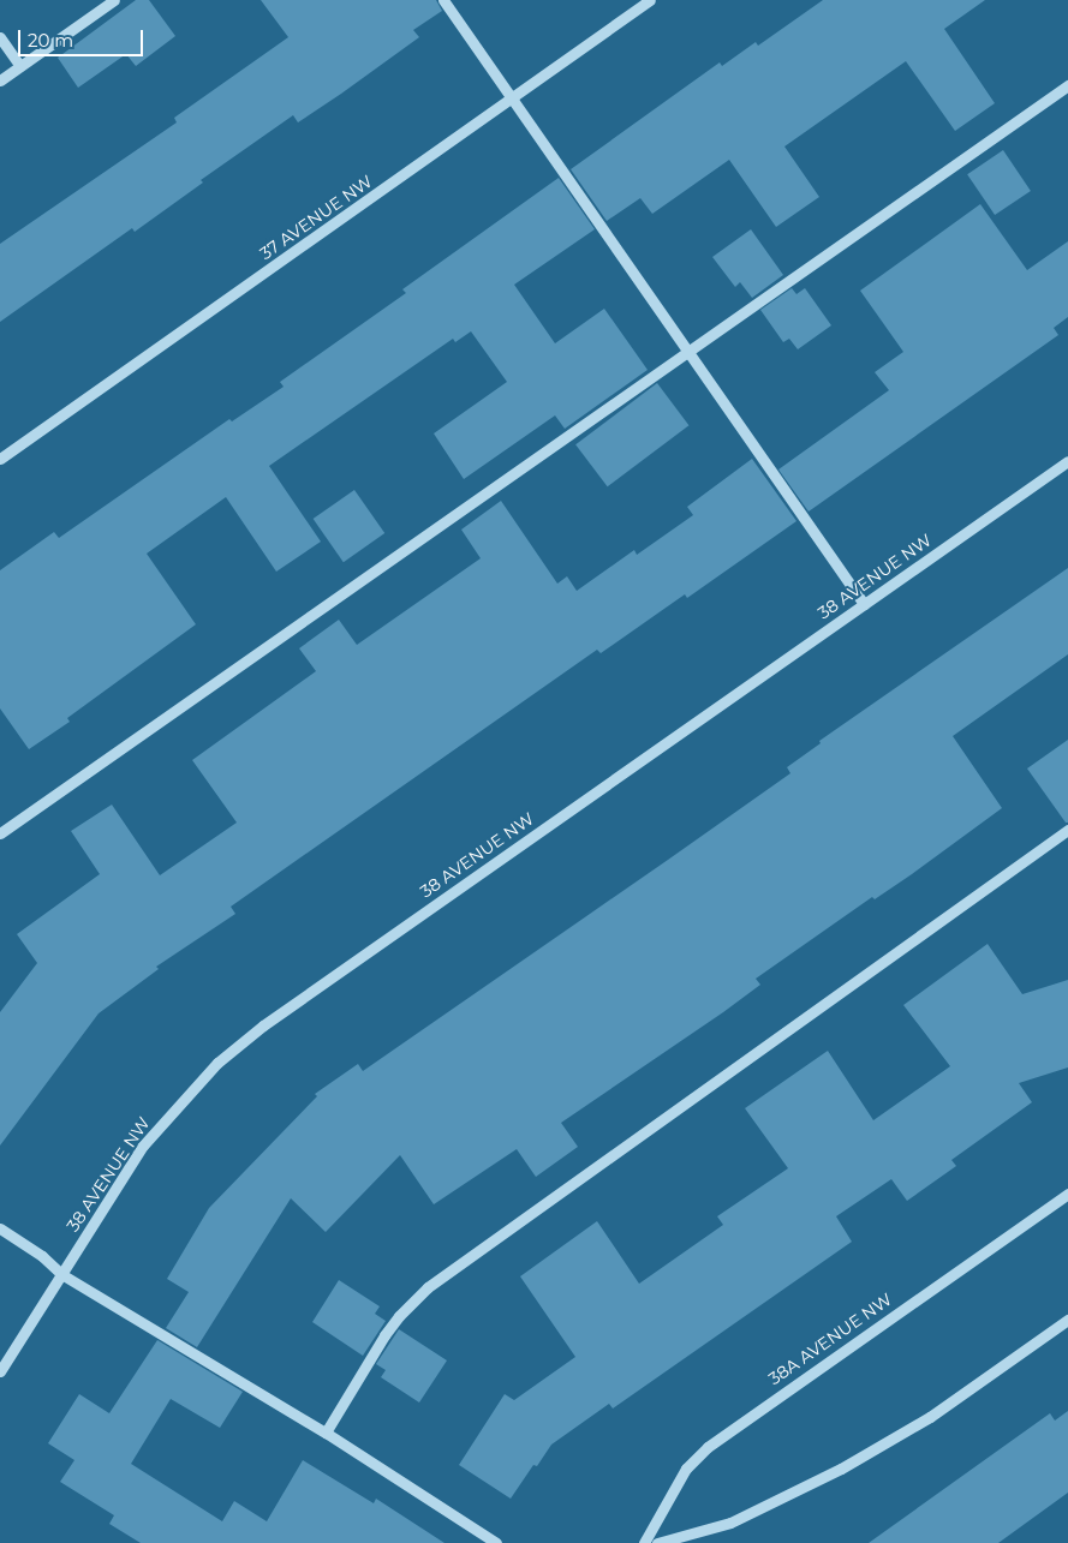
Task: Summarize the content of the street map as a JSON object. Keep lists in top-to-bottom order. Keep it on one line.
{"streets":{"street":["37 AVENUE NW","38 AVENUE NW","38A AVENUE NW"]},"scale_bar":"20 m"}
